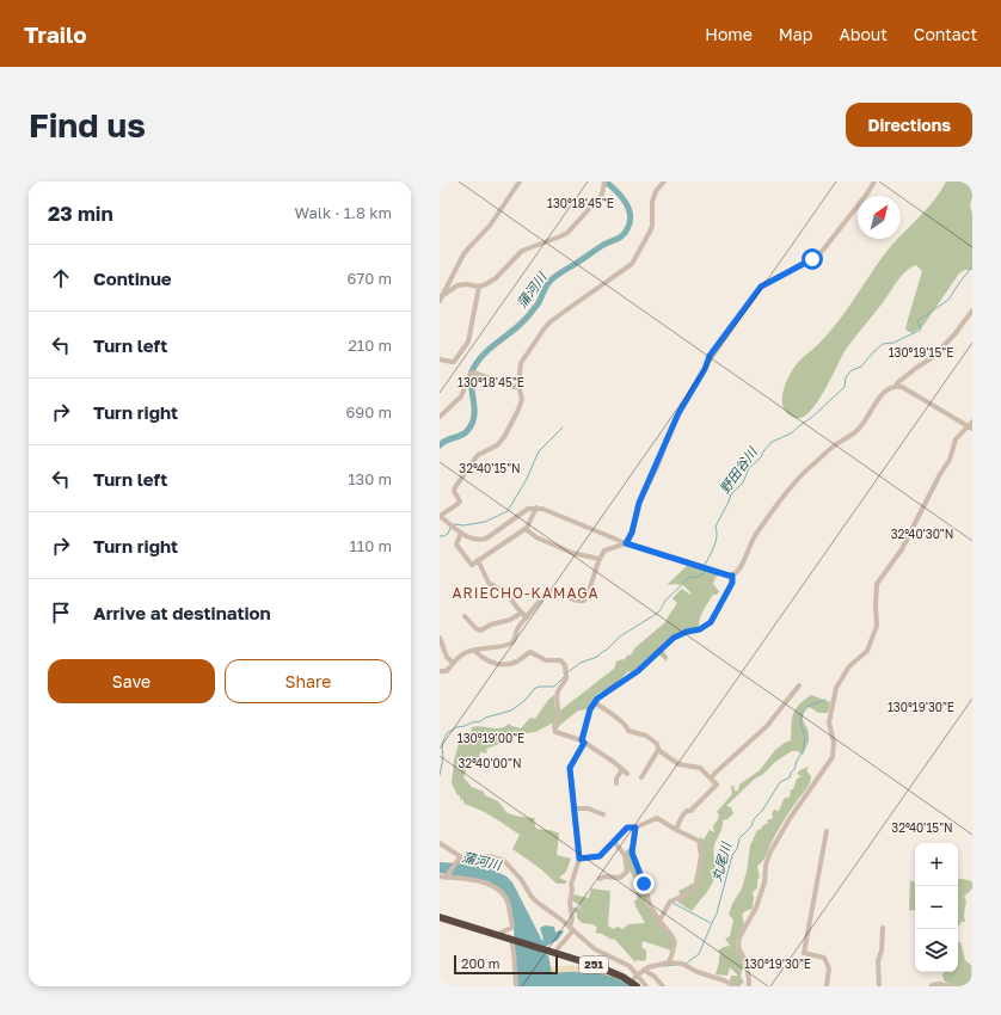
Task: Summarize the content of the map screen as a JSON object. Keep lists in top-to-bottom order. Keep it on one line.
{"streets":{"highway":["251"]},"districts":["ARIECHO-KAMAGA"],"water":["蒲河川","野田谷川","丸尾川"],"scale_bar":"200 m","north":"top right","page":{"header":"Trailo","nav":["Home","Map","About","Contact"],"buttons":["Directions",["Save","Share"]],"title":"Find us","heading":["23 min","Walk · 1.8 km"],"list":[["Continue","670 m"],["Turn left","210 m"],["Turn right","690 m"],["Turn left","130 m"],["Turn right","110 m"],"Arrive at destination"],"map_buttons":["+","−"],"scale":"200 m"},"coordinates":["130°18'45\"E","130°19'15\"E","32°40'15\"N","32°40'30\"N","130°19'30\"E","130°19'00\"E","32°40'00\"N"]}
